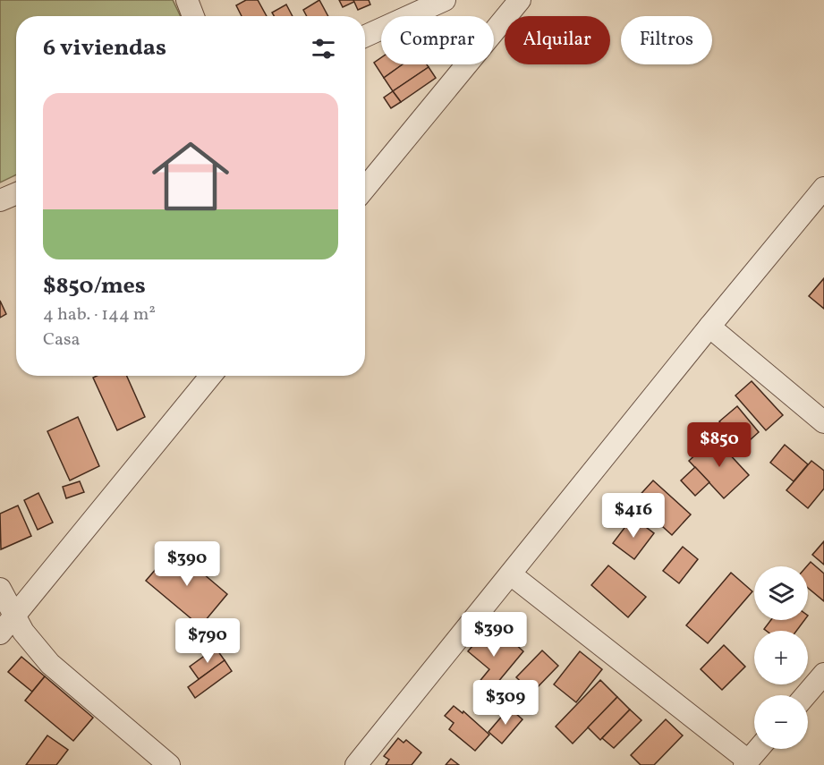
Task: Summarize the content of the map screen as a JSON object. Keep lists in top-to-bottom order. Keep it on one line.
{"page":{"chip":["Comprar","Alquilar","Filtros"],"heading":"6 viviendas","list":[{"name":"$850/mes","note":"4 hab. · 144 m² · Casa"}],"price":["$850","$416","$390","$390","$790","$309"],"map_buttons":["+","−"]}}
